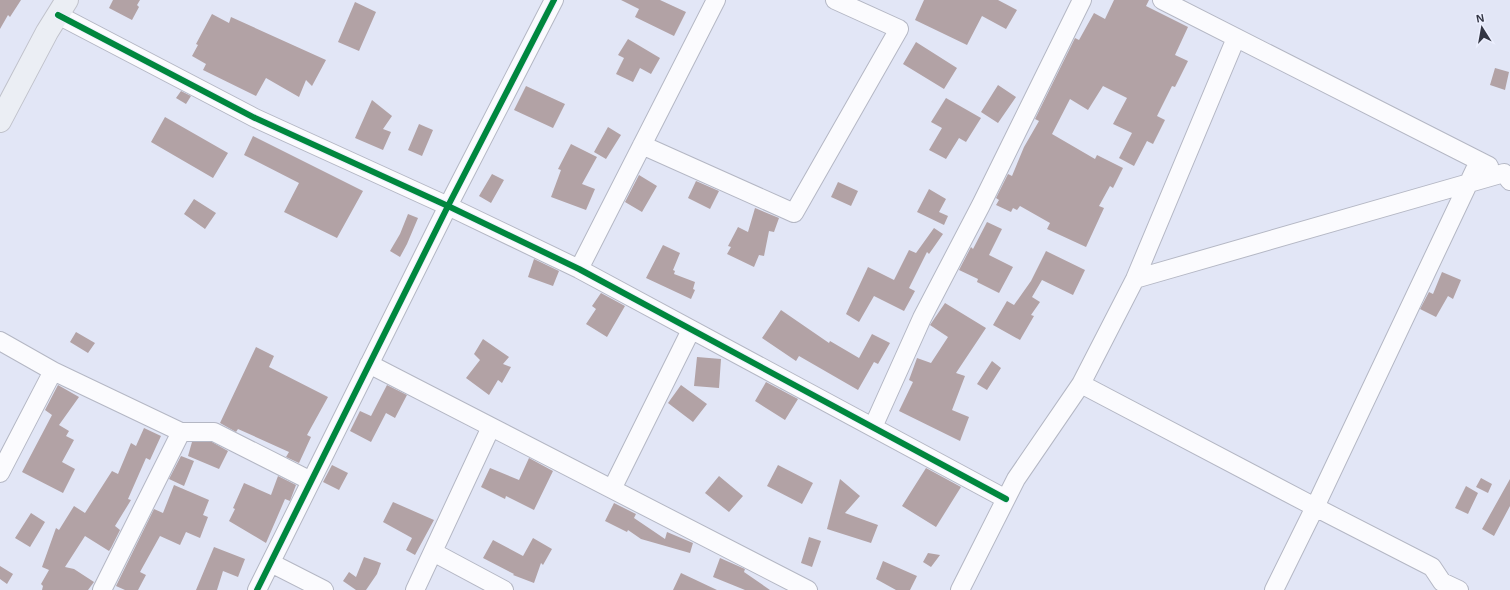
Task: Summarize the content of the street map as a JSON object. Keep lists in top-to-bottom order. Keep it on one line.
{"north":"top"}
